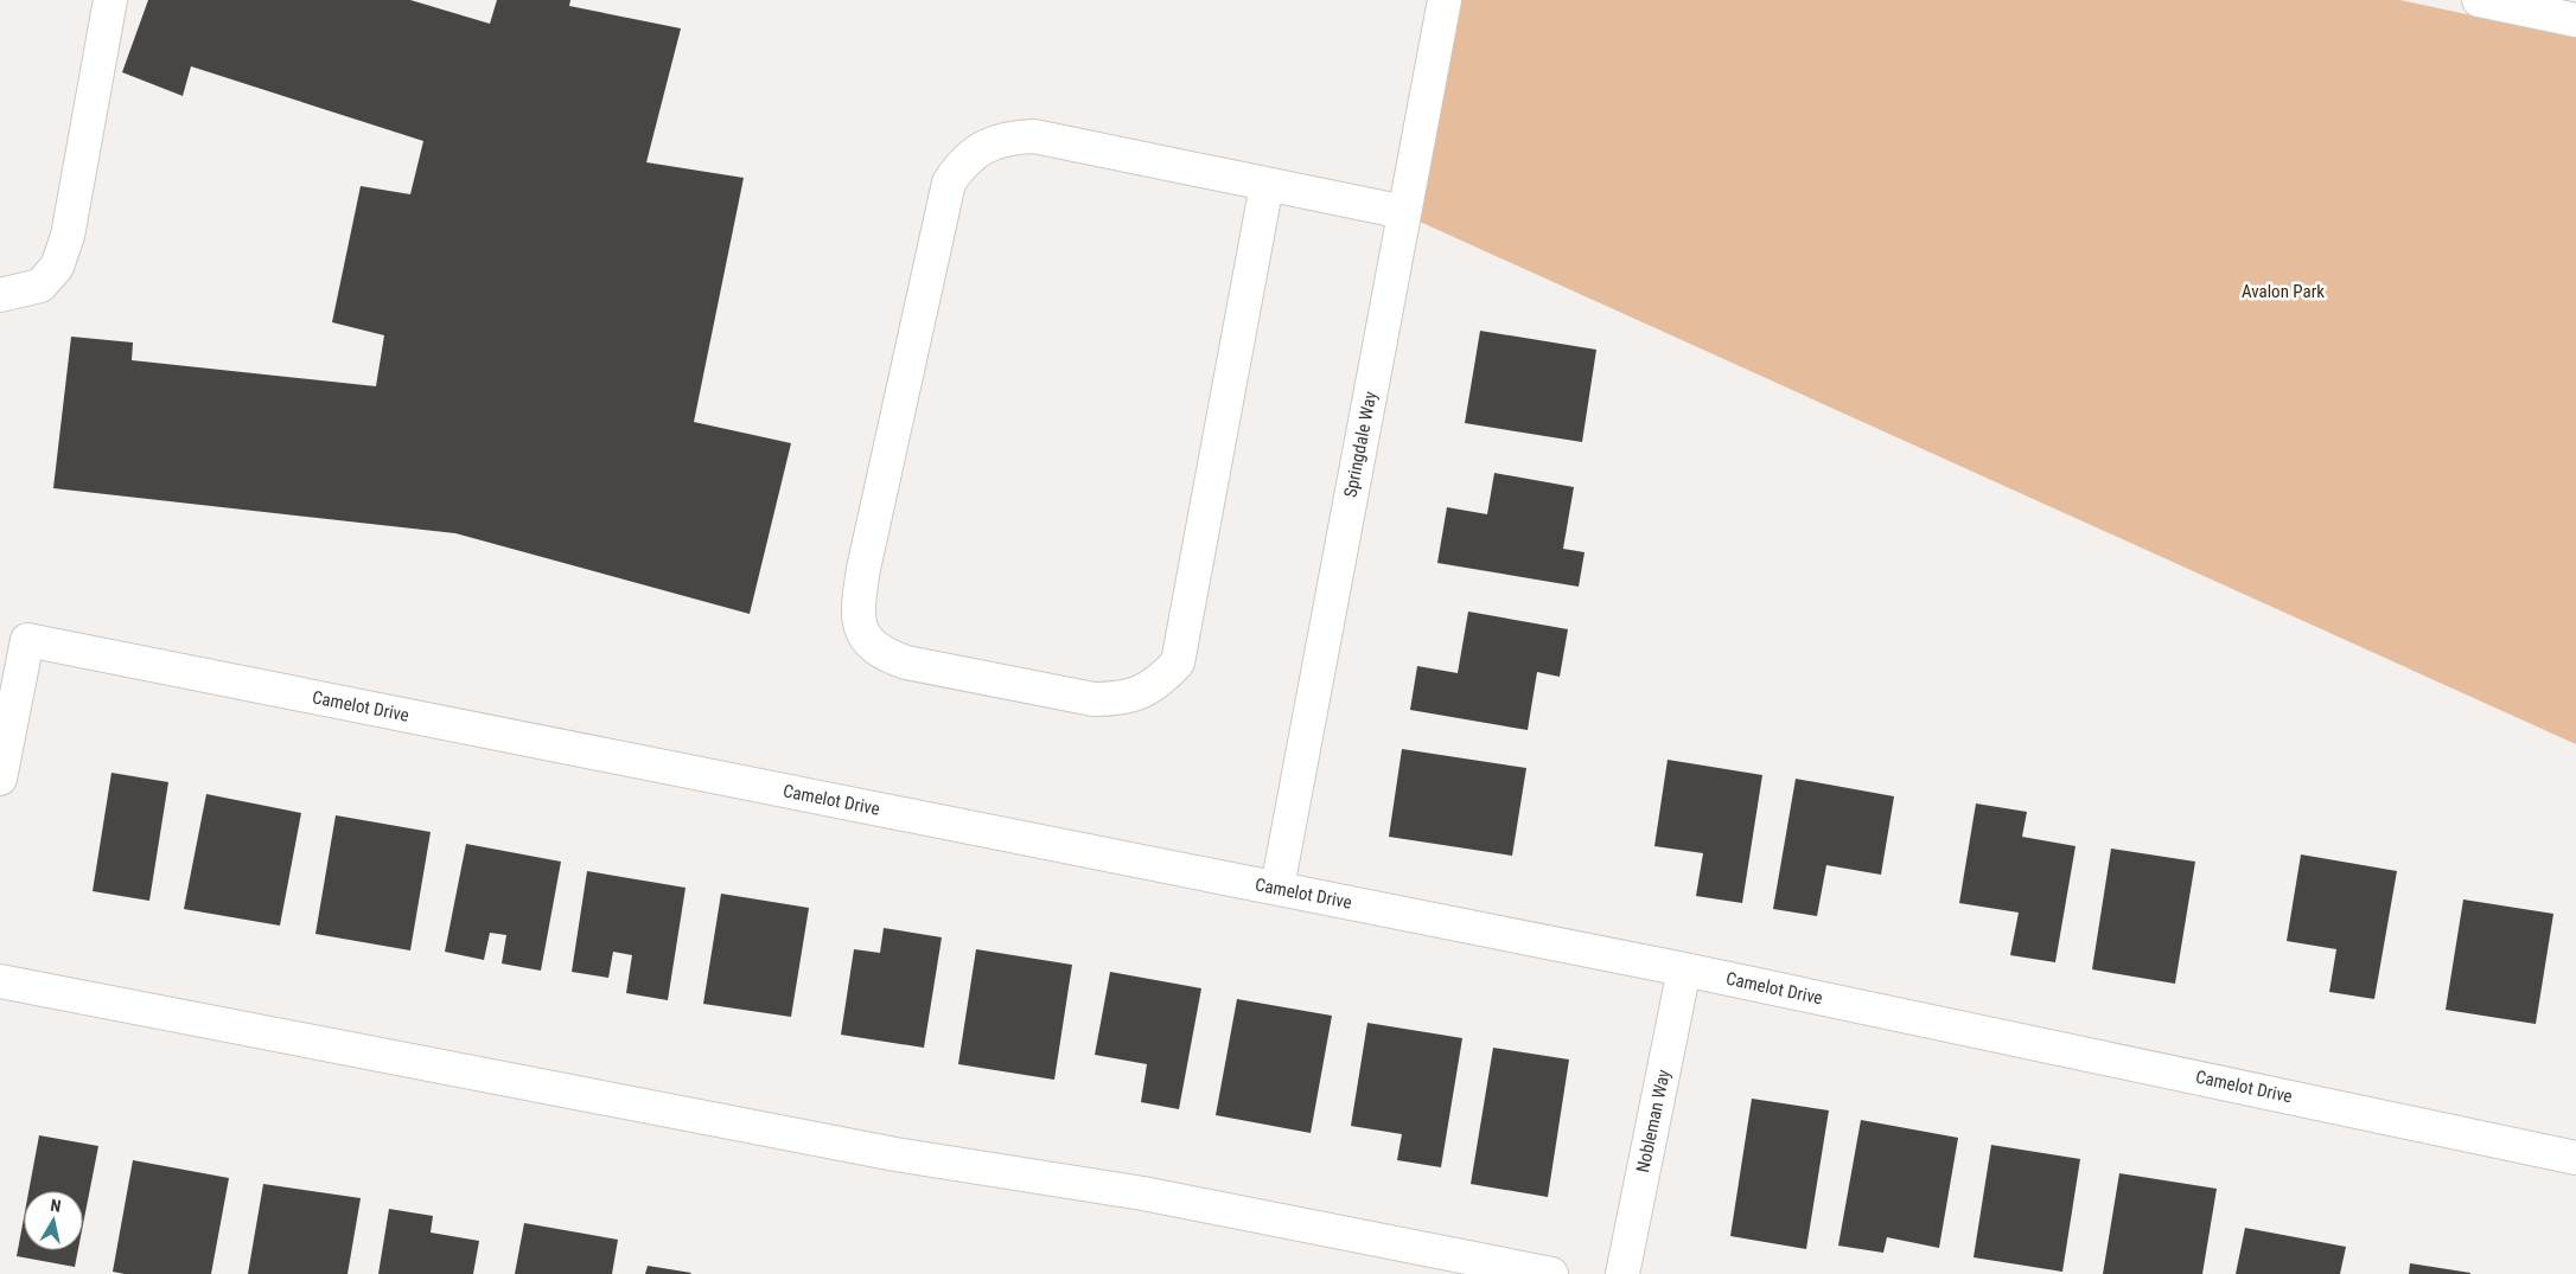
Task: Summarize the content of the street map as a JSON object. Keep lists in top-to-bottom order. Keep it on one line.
{"streets":{"street":["Springdale Way","Camelot Drive","Nobleman Way"]},"crossings":[["Springdale Way","Camelot Drive"],["Camelot Drive","Nobleman Way"]],"parks":["Avalon Park"],"north":"top"}
